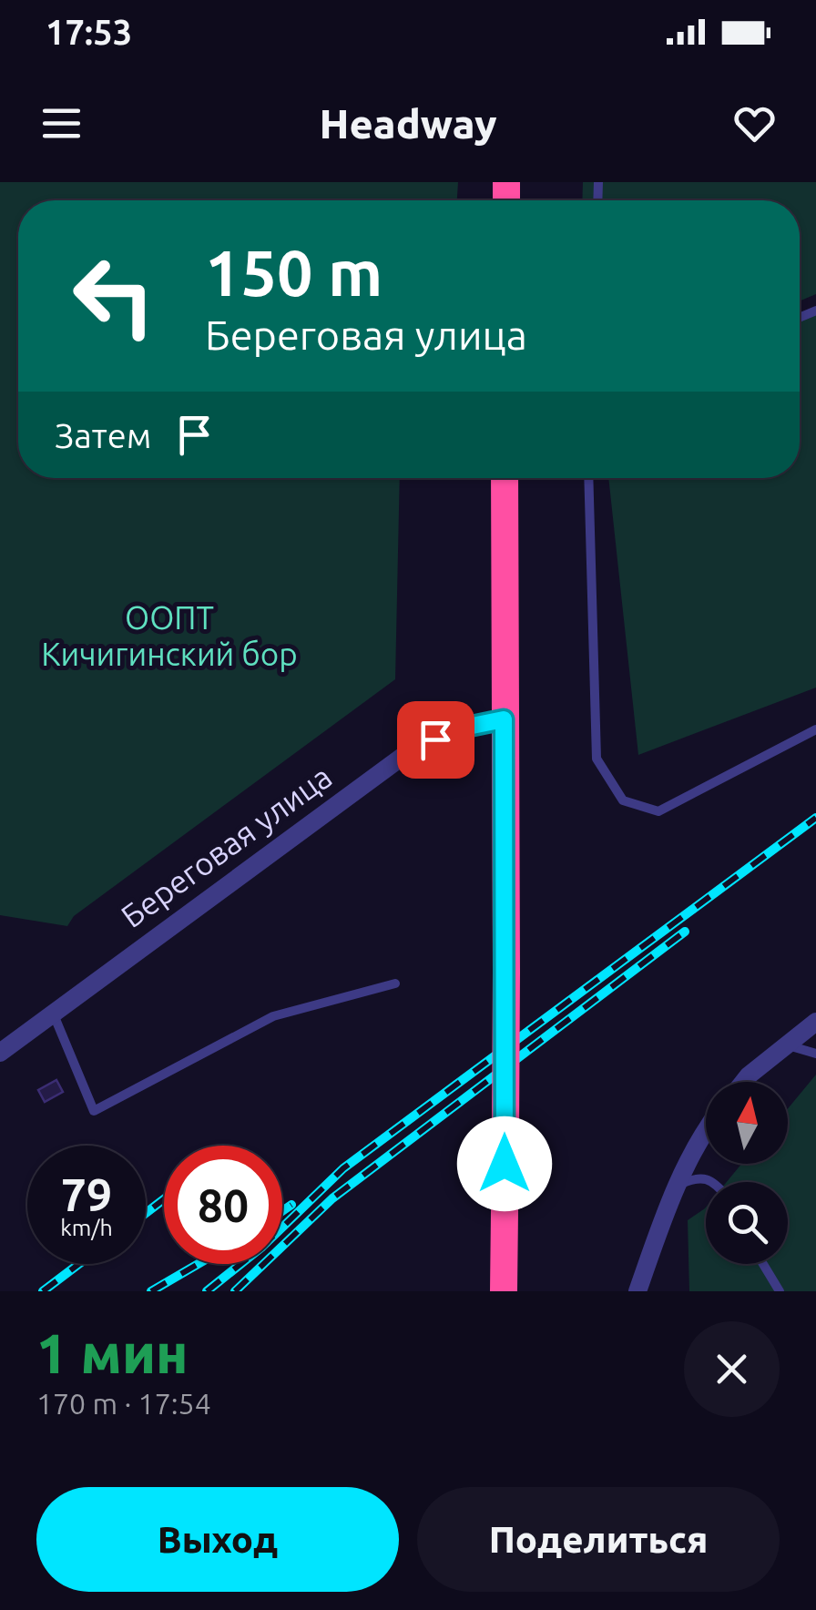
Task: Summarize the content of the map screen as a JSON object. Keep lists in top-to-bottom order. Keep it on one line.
{"streets":{"street":["Береговая улица"]},"parks":["ООПТ Кичигинский бор"],"north":"top","page":{"status":"17:53","header":"Headway","turn":["150 m","Береговая улица"],"then":"Затем","speed":"79 km/h","limit":"80","heading":["1 мин","170 m · 17:54"],"buttons":["Выход","Поделиться"]}}
